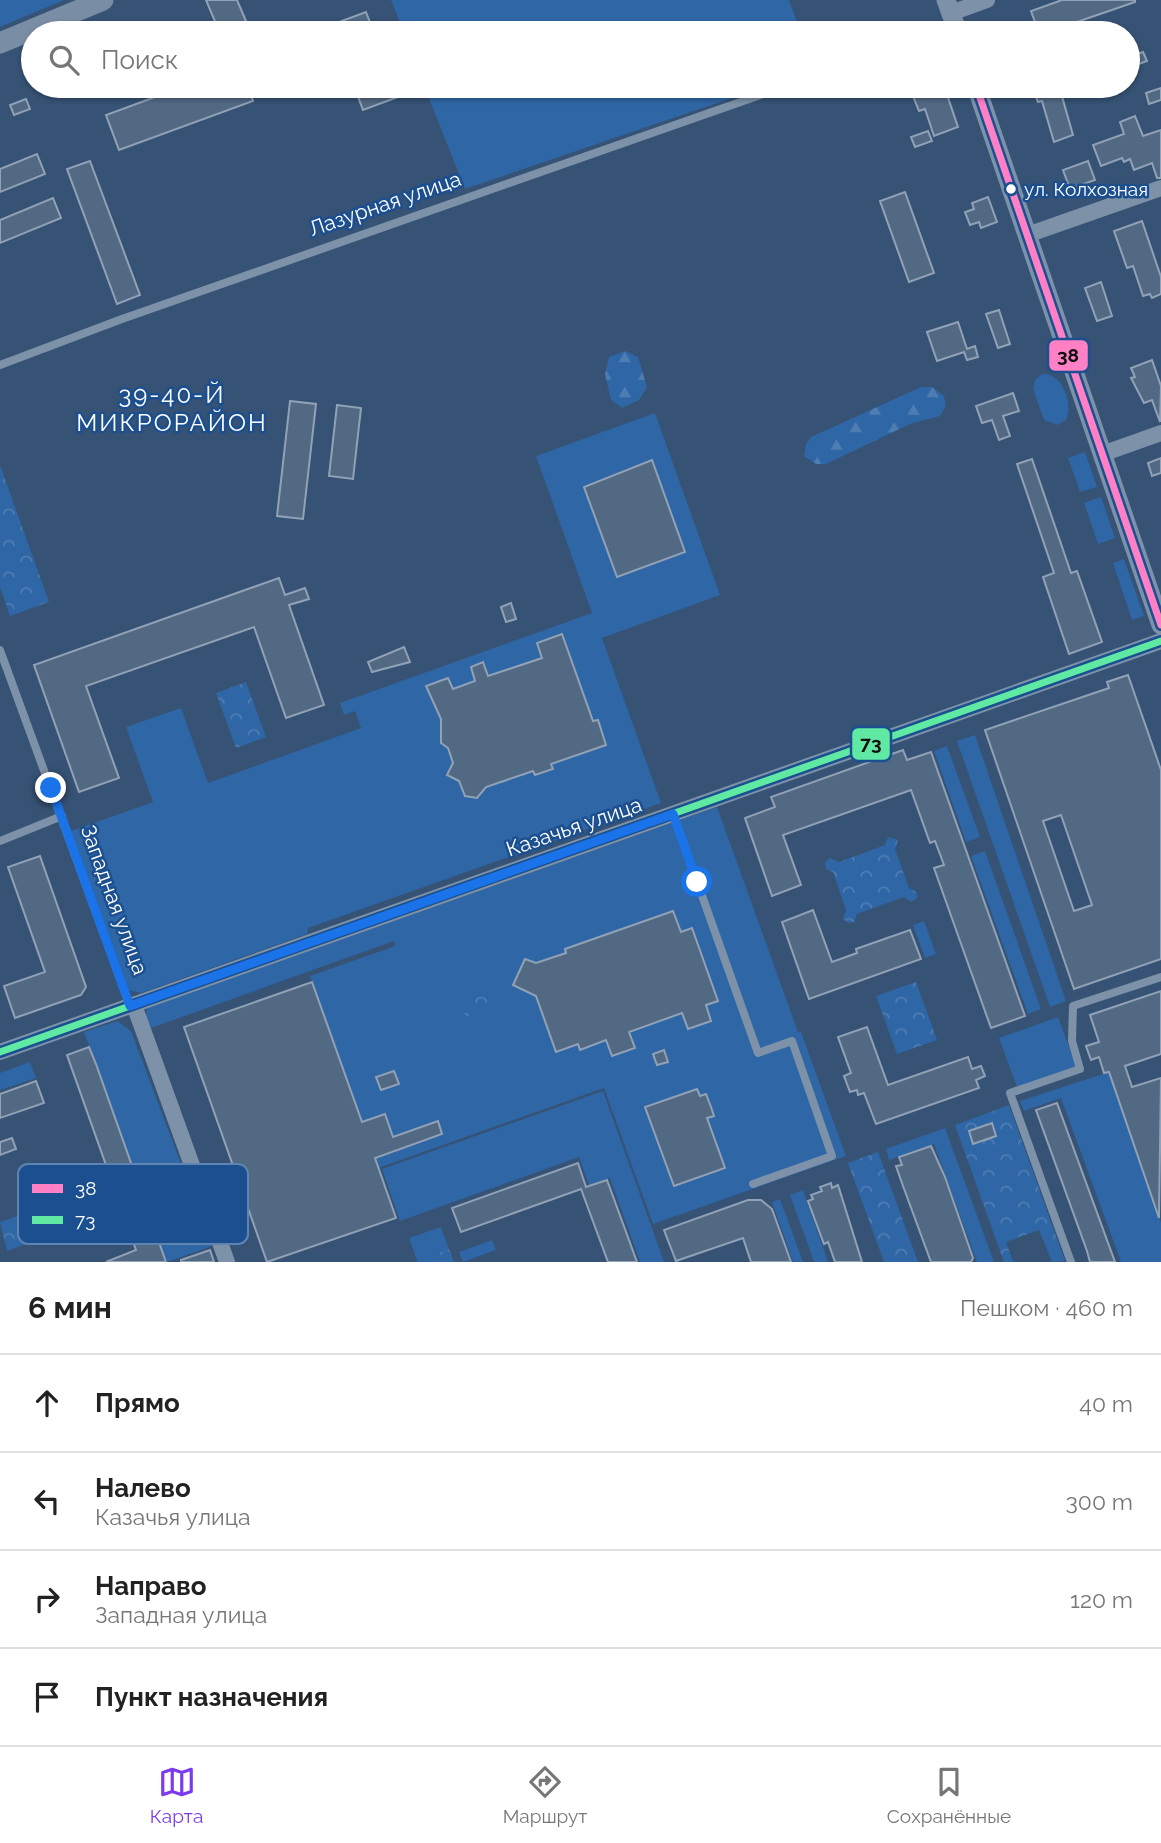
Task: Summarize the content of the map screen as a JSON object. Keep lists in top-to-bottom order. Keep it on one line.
{"streets":{"street":["Казачья улица","Западная улица"],"lane":["Лазурная улица"]},"crossings":[["Казачья улица","Западная улица"]],"districts":["39-40-Й МИКРОРАЙОН"],"places":["ул. Колхозная"],"lines":["transit line 38","transit line 73"],"legend":["38","73"],"page":{"search":"Поиск","heading":["6 мин","Пешком · 460 m"],"list":[["Прямо","40 m"],["Налево","Казачья улица","300 m"],["Направо","Западная улица","120 m"],"Пункт назначения"],"nav":["Карта","Маршрут","Сохранённые"]}}
